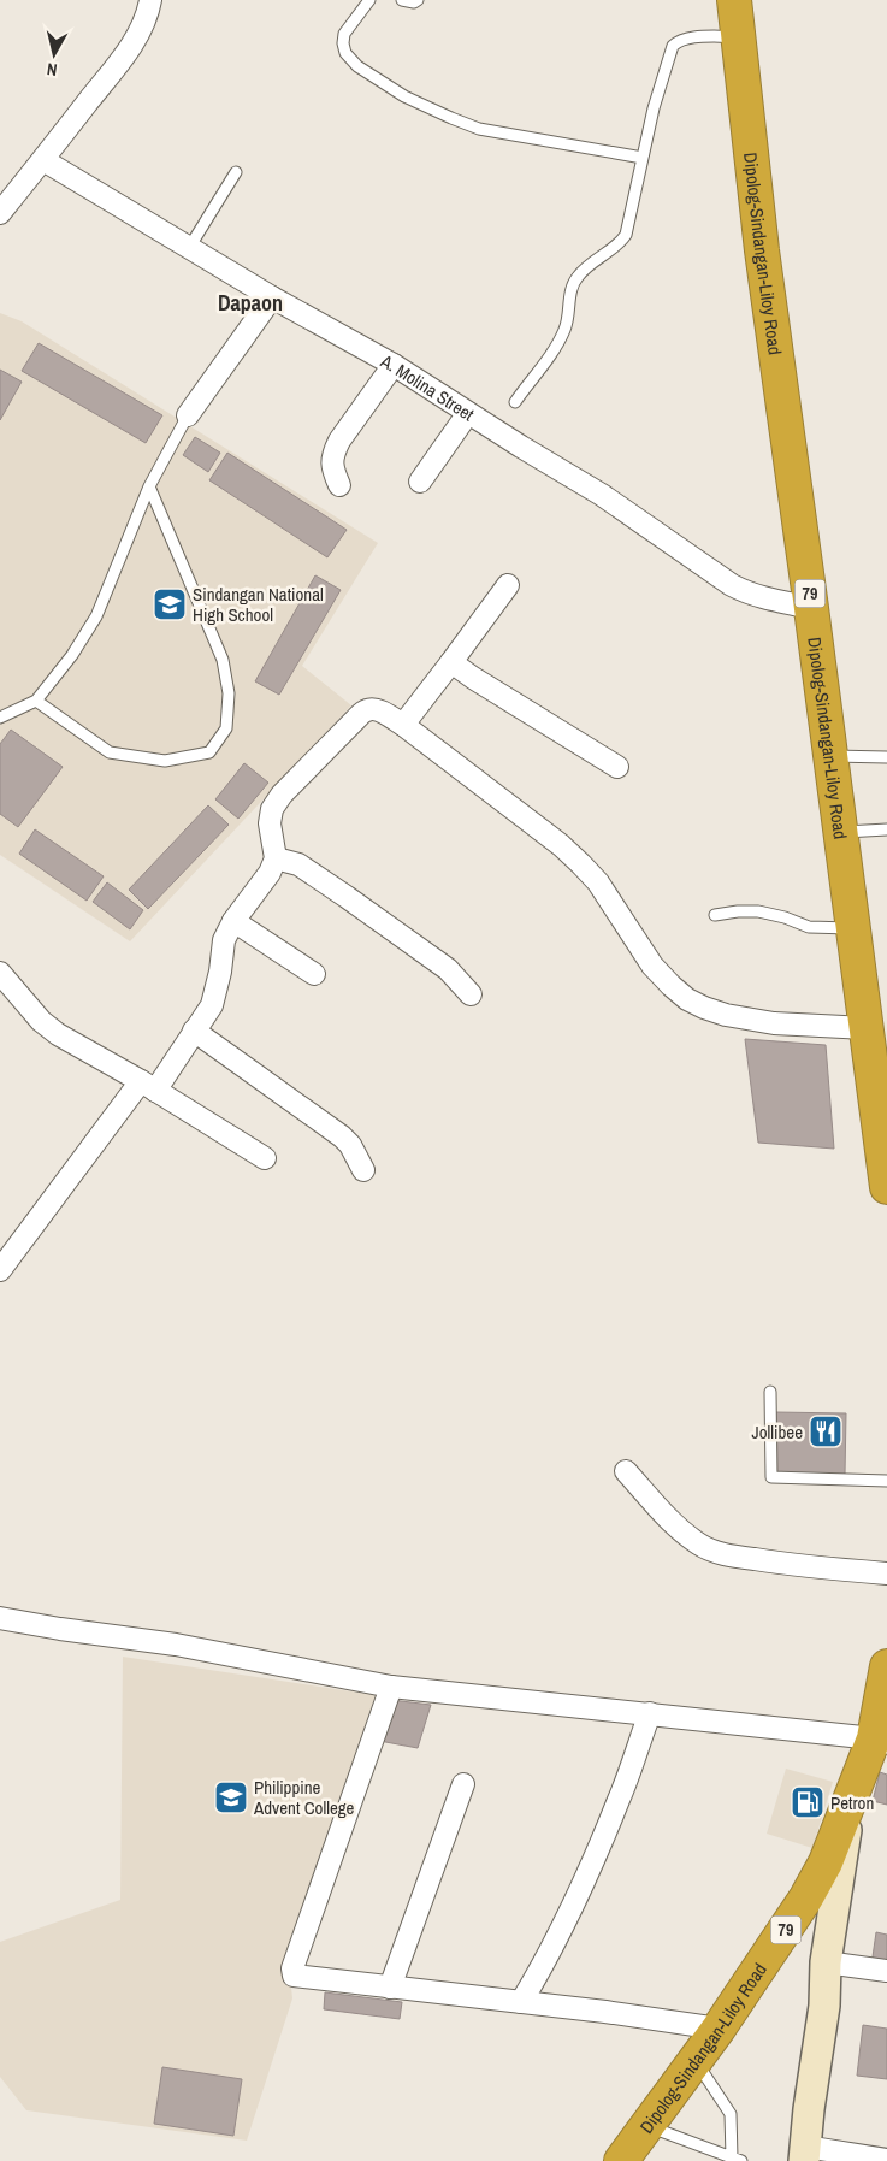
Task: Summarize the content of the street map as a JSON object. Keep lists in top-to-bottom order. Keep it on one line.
{"streets":{"highway":["Dipolog-Sindangan-Liloy Road","79"],"street":["A. Molina Street"]},"crossings":[["Dipolog-Sindangan-Liloy Road","A. Molina Street"]],"districts":["Dapaon"],"places":{"school or university":["Sindangan National High School","Philippine Advent College"],"restaurant":["Jollibee"],"fuel station":["Petron"]},"north":"bottom"}
